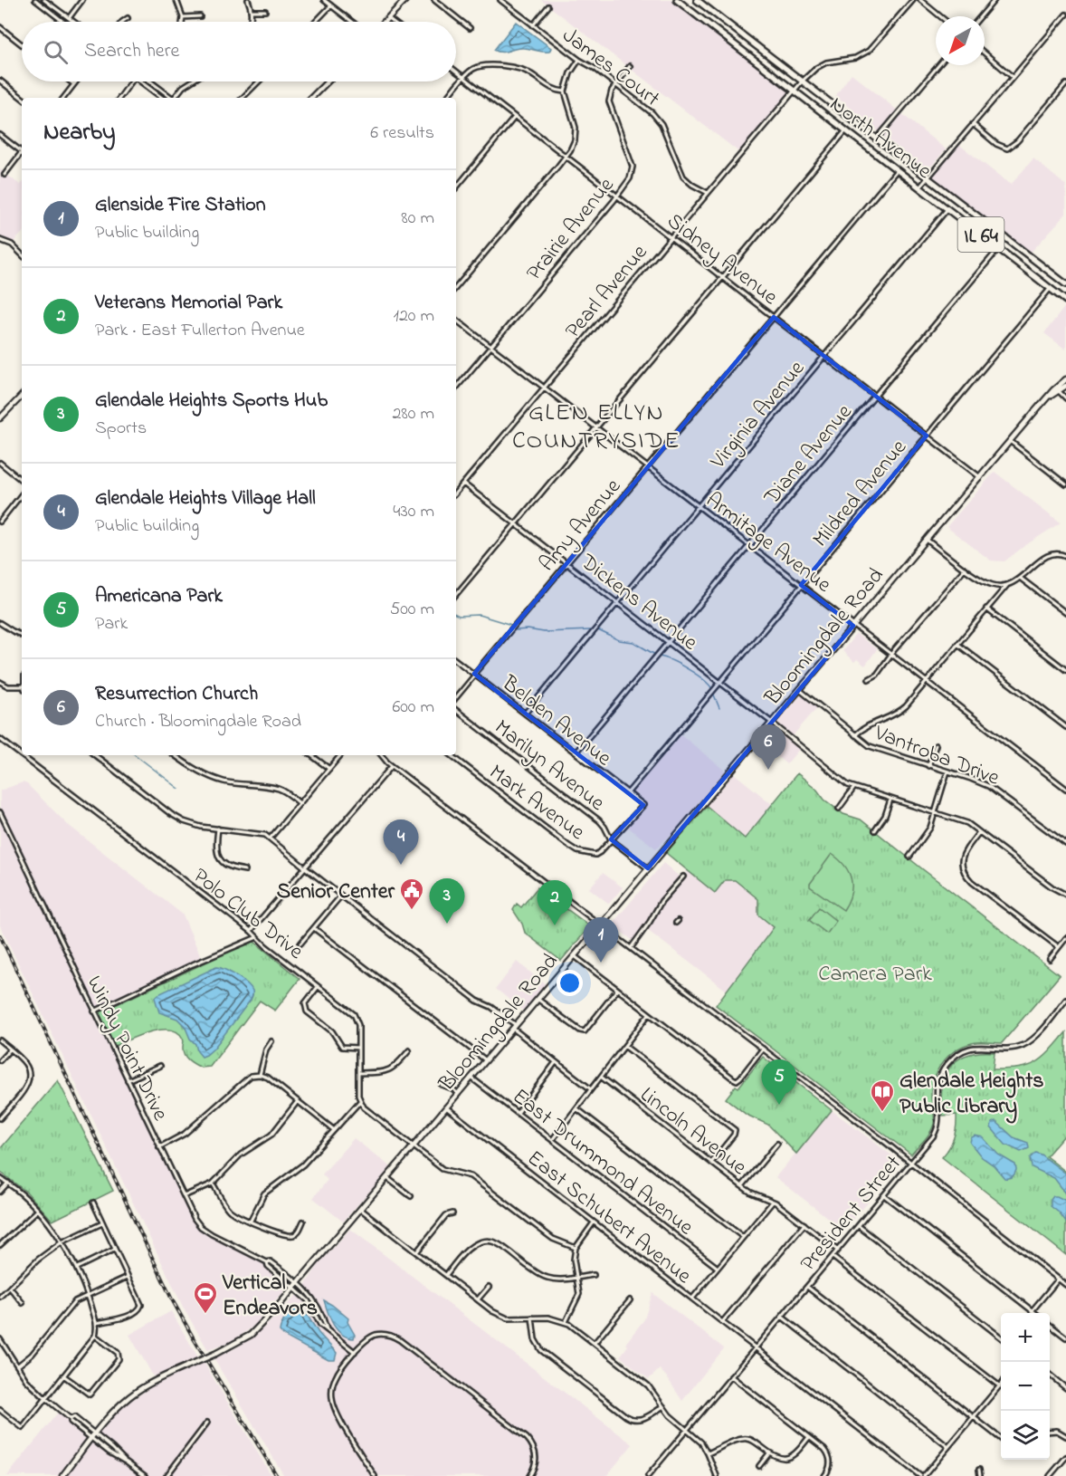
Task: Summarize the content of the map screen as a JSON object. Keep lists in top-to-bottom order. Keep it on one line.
{"streets":{"main road":["North Avenue","IL 64","Bloomingdale Road"],"street":["James Court","Prairie Avenue","Sidney Avenue","Pearl Avenue","Virginia Avenue","Diane Avenue","Mildred Avenue","Amy Avenue","Armitage Avenue","Dickens Avenue","Belden Avenue","Vantroba Drive","Marilyn Avenue","Mark Avenue","Polo Club Drive","Windy Point Drive","Lincoln Avenue","East Drummond Avenue","President Street","East Schubert Avenue"]},"crossings":[["James Court","Prairie Avenue"],["James Court","Pearl Avenue"],["North Avenue","Pearl Avenue"],["North Avenue","Virginia Avenue"],["North Avenue","Diane Avenue"],["North Avenue","Mildred Avenue"],["North Avenue","Amy Avenue"],["Prairie Avenue","Sidney Avenue"],["Prairie Avenue","Armitage Avenue"],["Sidney Avenue","Pearl Avenue"],["Sidney Avenue","Virginia Avenue"],["Sidney Avenue","Diane Avenue"],["Sidney Avenue","Mildred Avenue"],["Sidney Avenue","Amy Avenue"],["Sidney Avenue","Bloomingdale Road"],["Pearl Avenue","Armitage Avenue"],["Pearl Avenue","Dickens Avenue"],["Virginia Avenue","Armitage Avenue"],["Virginia Avenue","Dickens Avenue"],["Virginia Avenue","Belden Avenue"],["Diane Avenue","Armitage Avenue"],["Diane Avenue","Dickens Avenue"],["Diane Avenue","Belden Avenue"],["Mildred Avenue","Armitage Avenue"],["Mildred Avenue","Dickens Avenue"],["Mildred Avenue","Belden Avenue"],["Amy Avenue","Armitage Avenue"],["Amy Avenue","Dickens Avenue"],["Amy Avenue","Belden Avenue"],["Armitage Avenue","Bloomingdale Road"],["Dickens Avenue","Bloomingdale Road"],["Bloomingdale Road","Vantroba Drive"],["Bloomingdale Road","Marilyn Avenue"],["Bloomingdale Road","Windy Point Drive"],["Bloomingdale Road","East Drummond Avenue"],["Bloomingdale Road","East Schubert Avenue"],["Belden Avenue","Marilyn Avenue"],["Belden Avenue","Mark Avenue"],["Marilyn Avenue","Mark Avenue"],["Lincoln Avenue","President Street"],["President Street","East Schubert Avenue"]],"districts":["GLEN ELLYN COUNTRYSIDE"],"parks":["Camera Park"],"places":{"public building":["Senior Center"],"library":["Glendale Heights Public Library"],"sports":["Vertical Endeavors"]},"north":"bottom left","page":{"search":"Search here","heading":["Nearby","6 results"],"list":[{"mark":"1","name":"Glenside Fire Station","note":"Public building","value":"80 m"},{"mark":"2","name":"Veterans Memorial Park","note":"Park · East Fullerton Avenue","value":"120 m"},{"mark":"3","name":"Glendale Heights Sports Hub","note":"Sports","value":"280 m"},{"mark":"4","name":"Glendale Heights Village Hall","note":"Public building","value":"430 m"},{"mark":"5","name":"Americana Park","note":"Park","value":"500 m"},{"mark":"6","name":"Resurrection Church","note":"Church · Bloomingdale Road","value":"600 m"}],"pins":["6","4","3","2","1","5"],"map_buttons":["+","−"]}}
